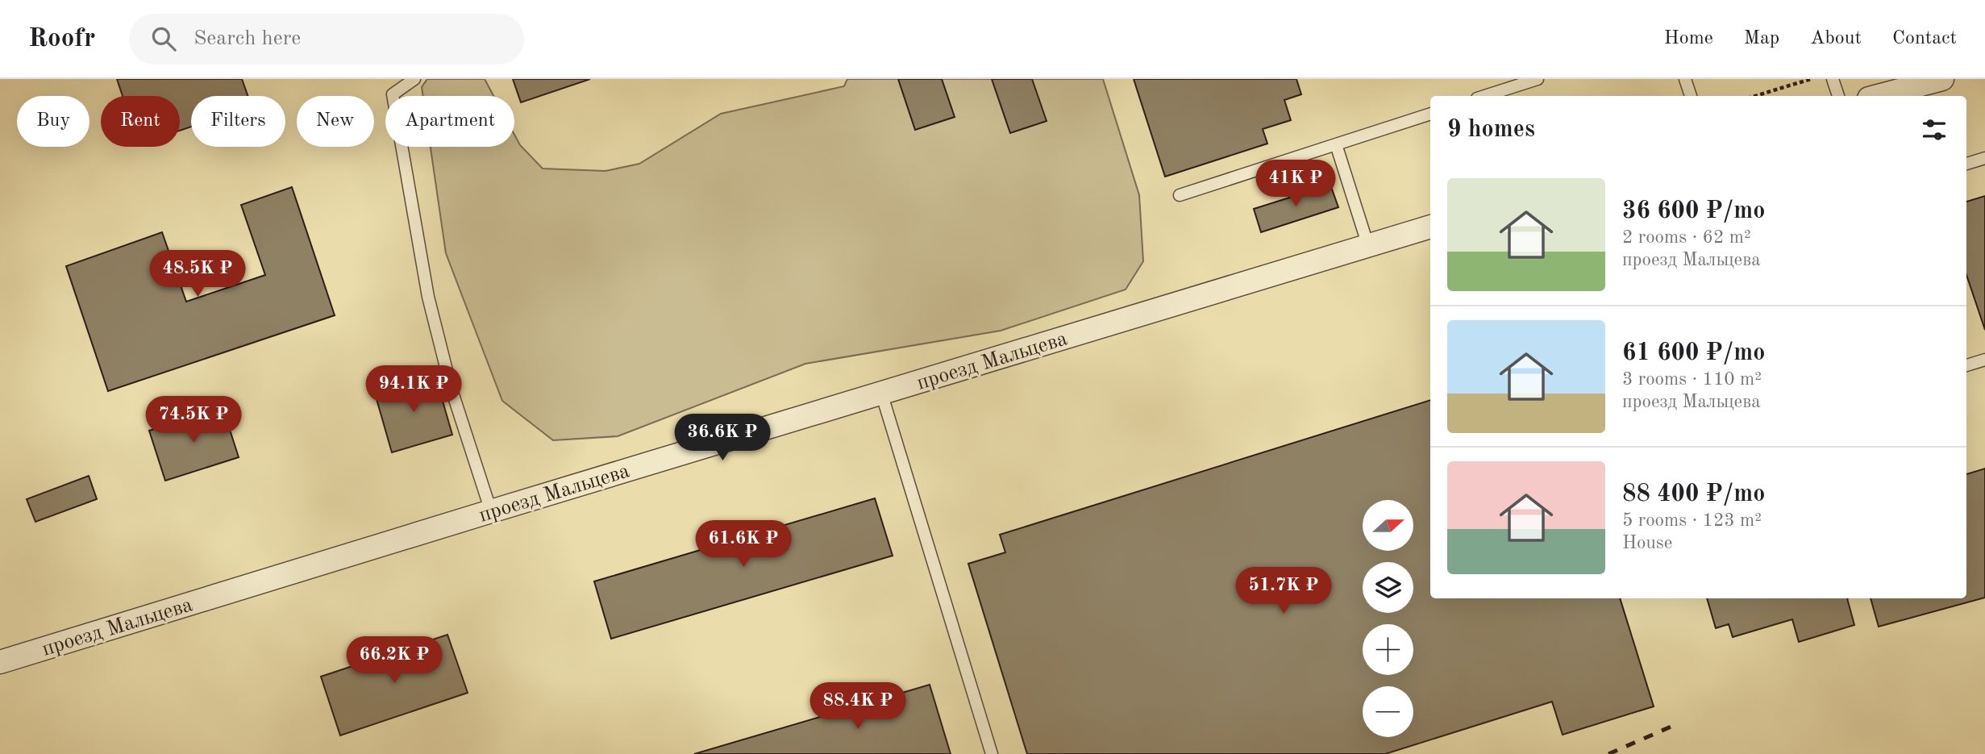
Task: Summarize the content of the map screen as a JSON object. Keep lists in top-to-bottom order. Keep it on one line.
{"streets":{"street":["проезд Мальцева"]},"north":"right","page":{"header":"Roofr","search":"Search here","nav":["Home","Map","About","Contact"],"chip":["Buy","Rent","Filters","New","Apartment"],"heading":"9 homes","price":["41K ₽","48.5K ₽","94.1K ₽","74.5K ₽","36.6K ₽","61.6K ₽","51.7K ₽","66.2K ₽","88.4K ₽"],"list":[{"name":"36 600 ₽/mo","note":"2 rooms · 62 m² · проезд Мальцева"},{"name":"61 600 ₽/mo","note":"3 rooms · 110 m² · проезд Мальцева"},{"name":"88 400 ₽/mo","note":"5 rooms · 123 m² · House"}],"map_buttons":["+","−"]}}
